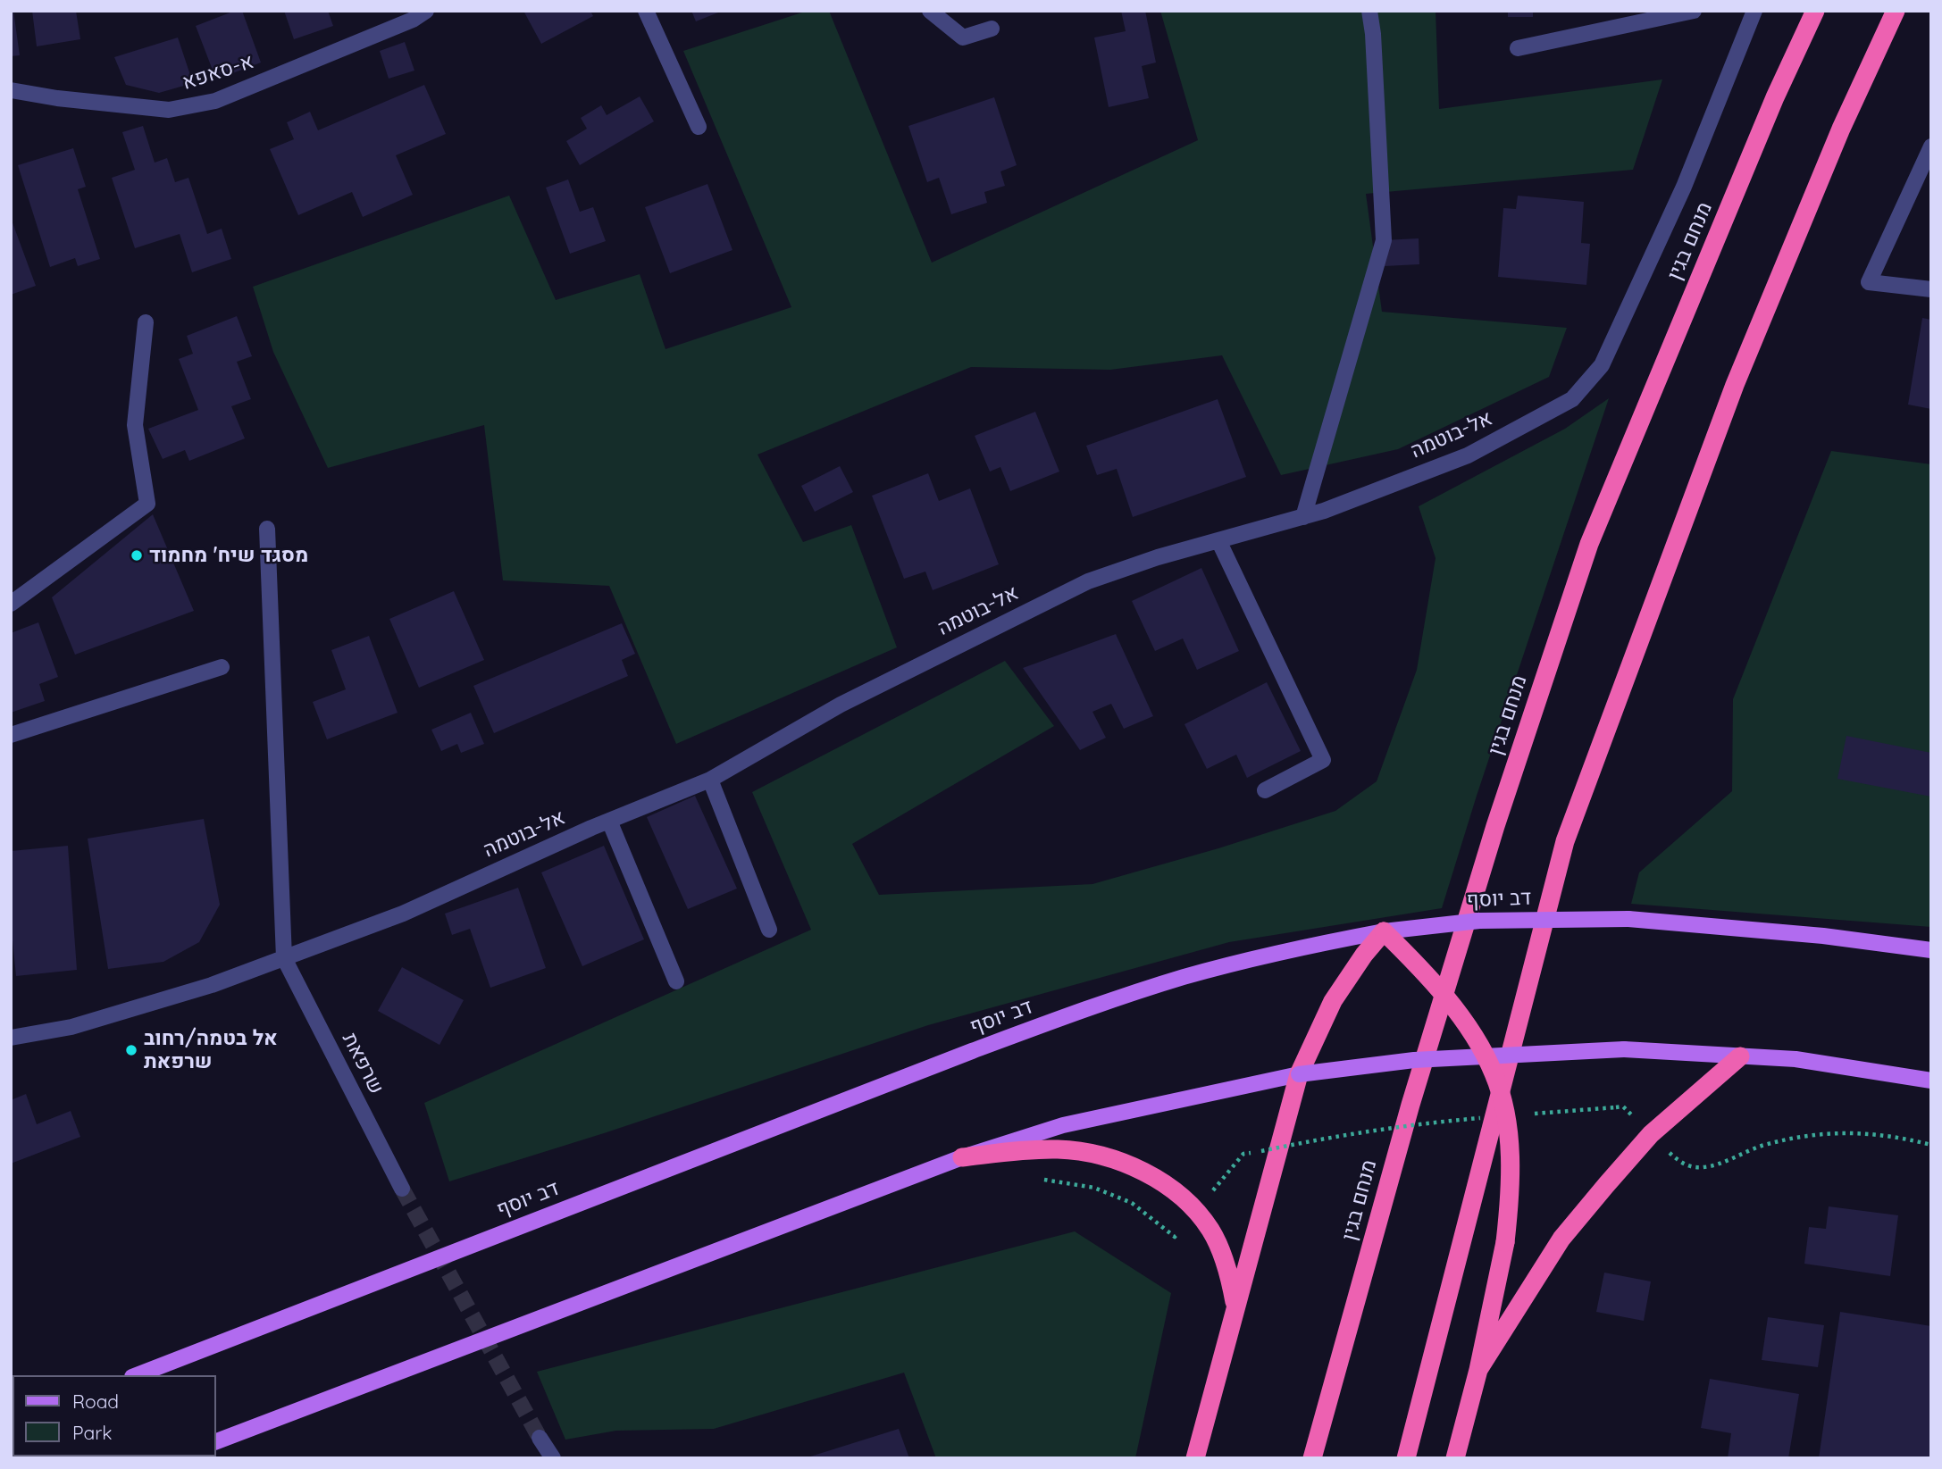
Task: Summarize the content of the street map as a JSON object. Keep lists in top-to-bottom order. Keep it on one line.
{"streets":{"highway":["מנחם בגין"],"main road":["דב יוסף"],"street":["א-סאפא","אל-בוטמה","שרפאת"]},"crossings":[["אל-בוטמה","שרפאת"]],"places":["מסגד שיח' מחמוד","אל בטמה/רחוב שרפאת"],"legend":["Road","Park"]}
